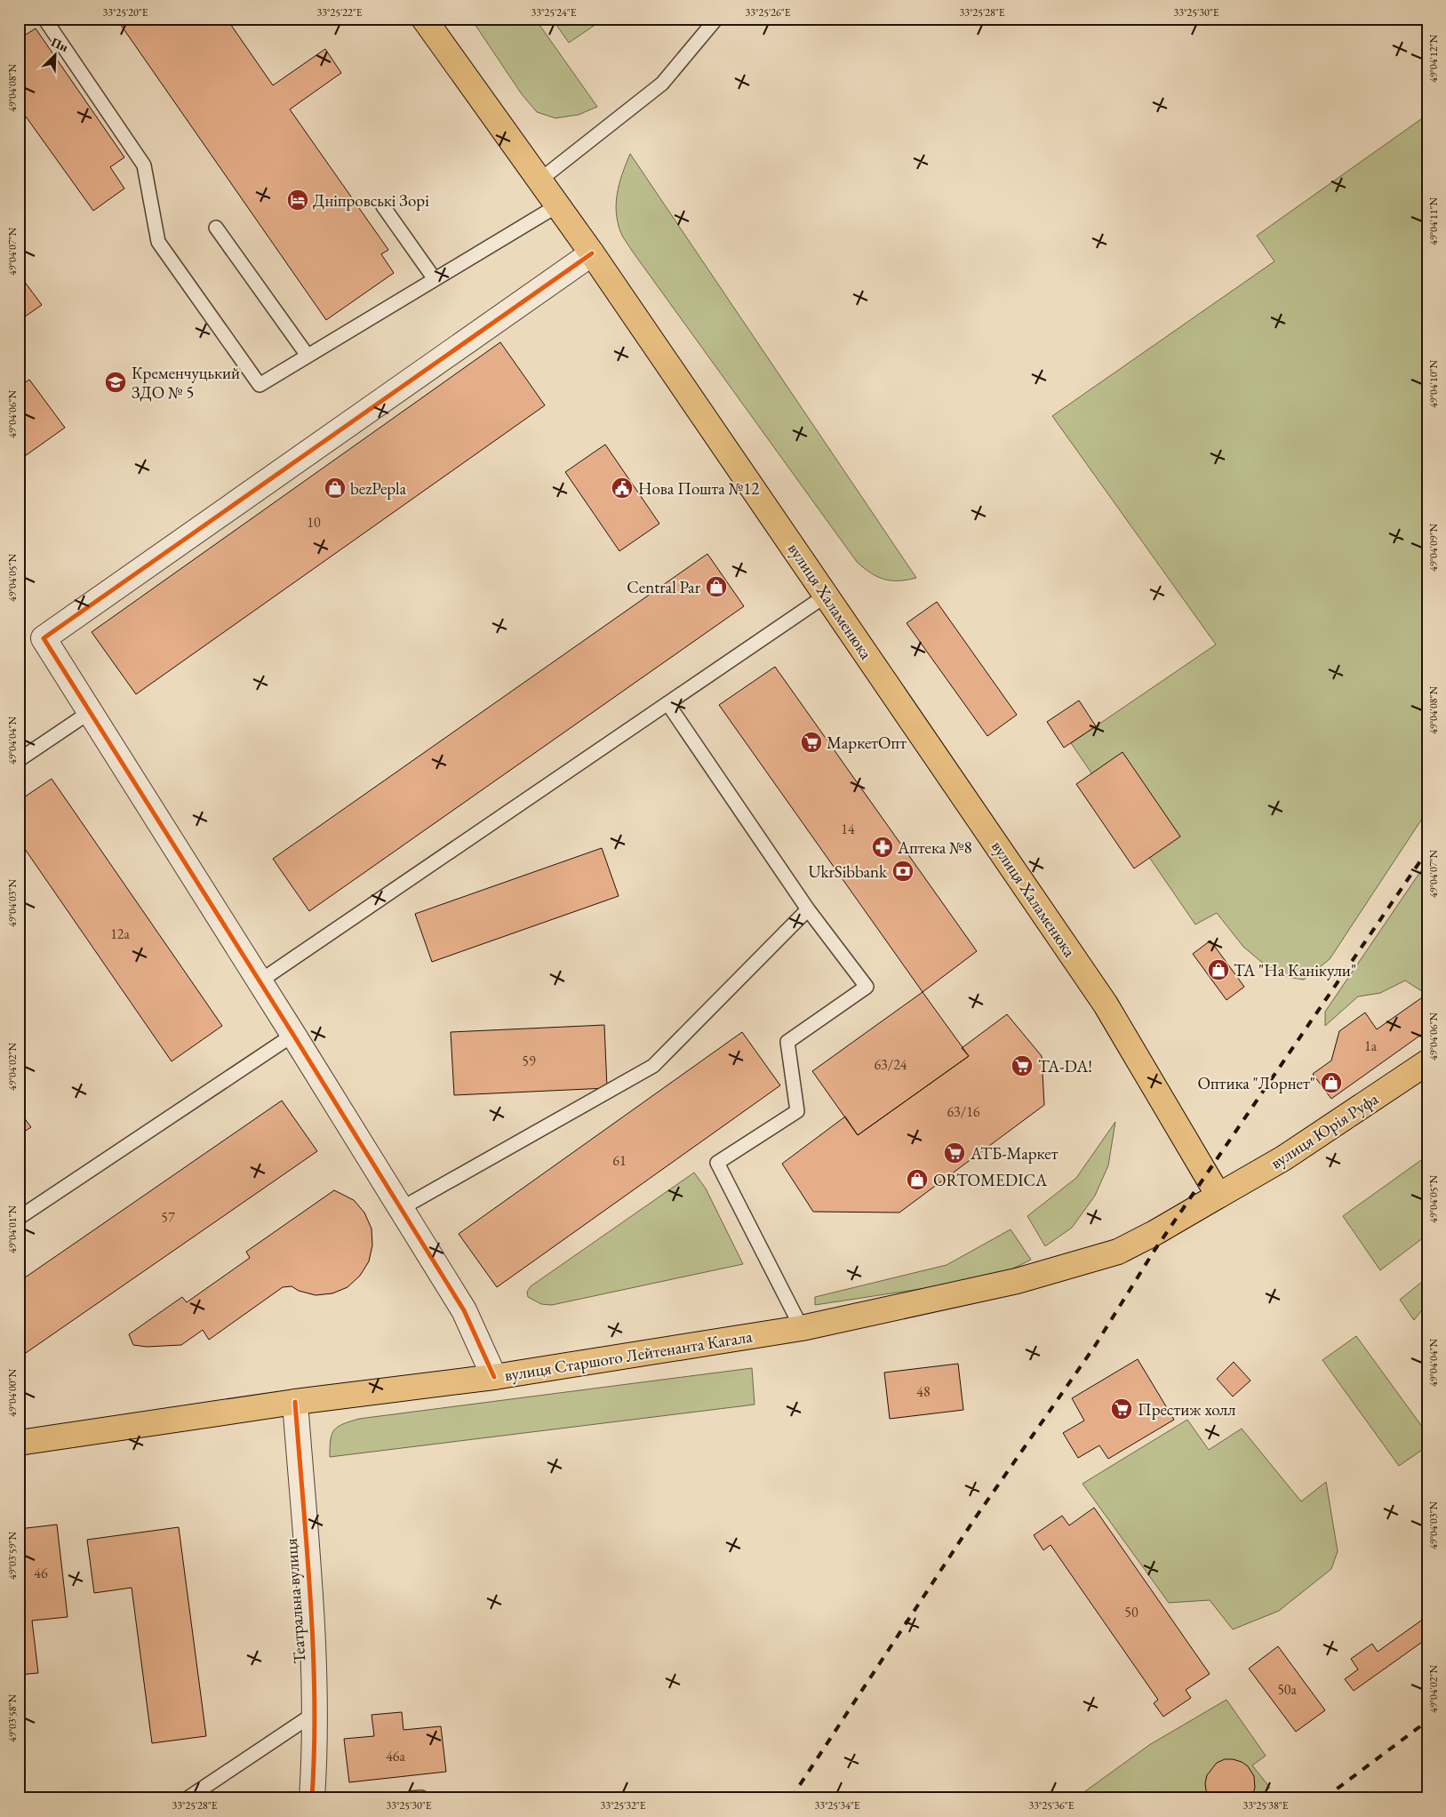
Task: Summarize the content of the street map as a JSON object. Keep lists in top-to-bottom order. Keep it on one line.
{"streets":{"main road":["вулиця Халаменюка","вулиця Юрія Руфа","вулиця Старшого Лейтенанта Кагала"],"street":["Театральна вулиця"]},"crossings":[["вулиця Халаменюка","вулиця Юрія Руфа"],["вулиця Халаменюка","вулиця Старшого Лейтенанта Кагала"],["вулиця Юрія Руфа","вулиця Старшого Лейтенанта Кагала"],["вулиця Старшого Лейтенанта Кагала","Театральна вулиця"]],"places":{"hotel":["Дніпровські Зорі"],"school or university":["Кременчуцький ЗДО № 5"],"shop":["bezPepla","Central Par","ТА \"На Канікули\"","Оптика \"Лорнет\"","ORTOMEDICA"],"public building":["Нова Пошта №12"],"supermarket":["МаркетОпт","TA-DA!","АТБ-Маркет","Престиж холл"],"pharmacy":["Аптека №8"],"bank":["UkrSibbank"]},"house_numbers":["10","14","12а","1а","59","63/24","63/16","61","57","48","46","50","50а","46а"],"north":"top right","coordinates":["33°25'20\"E","33°25'22\"E","33°25'24\"E","33°25'26\"E","33°25'28\"E","33°25'30\"E","49°04'12\"N","49°04'08\"N","49°04'11\"N","49°04'07\"N","49°04'10\"N","49°04'06\"N","49°04'09\"N","49°04'05\"N","49°04'04\"N","49°04'03\"N","49°04'02\"N","49°04'01\"N","49°04'00\"N","49°03'59\"N","49°03'58\"N","33°25'32\"E","33°25'34\"E","33°25'36\"E","33°25'38\"E"]}
